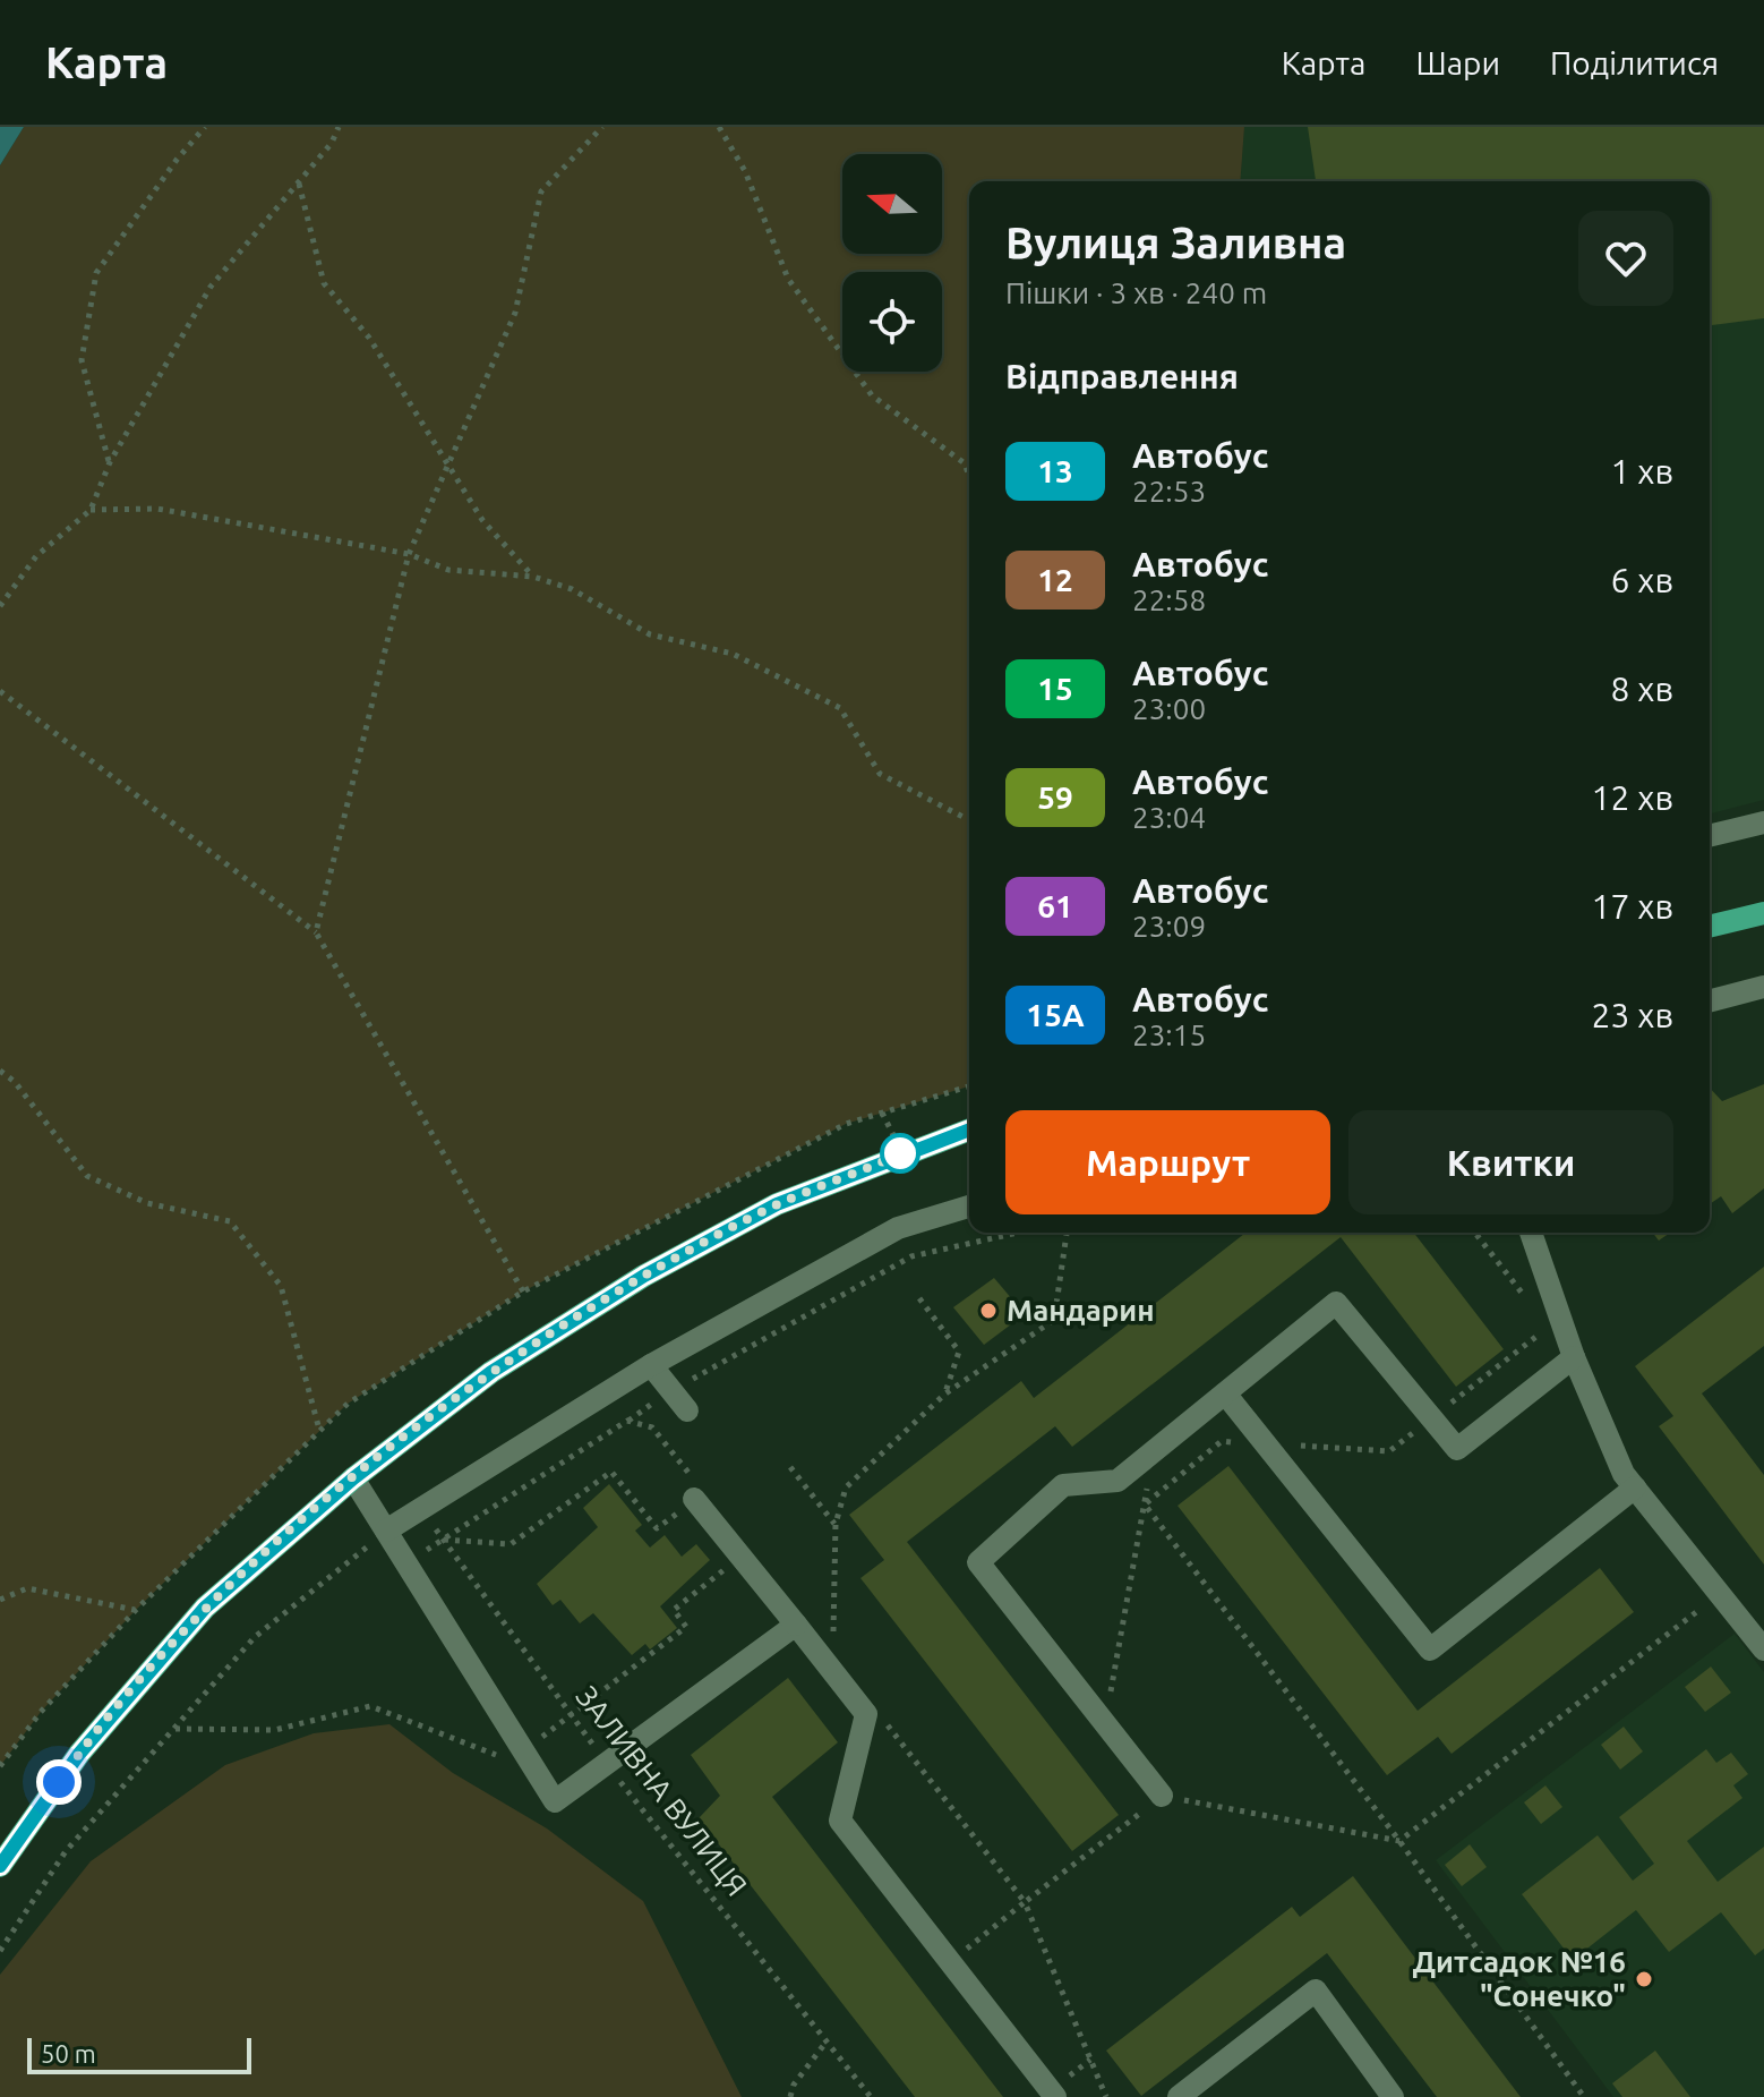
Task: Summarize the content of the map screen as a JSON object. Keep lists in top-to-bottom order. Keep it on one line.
{"streets":{"path":["ЗАЛИВНА ВУЛИЦЯ"]},"places":["Мандарин","Дитсадок №16 \"Сонечко\""],"lines":["bus line 13"],"scale_bar":"50 m","north":"left","page":{"header":"Карта","nav":["Карта","Шари","Поділитися"],"heading":[["Вулиця Заливна","Пішки · 3 хв · 240 m"],"Відправлення"],"list":[{"mark":"13","name":"Автобус","note":"22:53","value":"1 хв"},{"mark":"12","name":"Автобус","note":"22:58","value":"6 хв"},{"mark":"15","name":"Автобус","note":"23:00","value":"8 хв"},{"mark":"59","name":"Автобус","note":"23:04","value":"12 хв"},{"mark":"61","name":"Автобус","note":"23:09","value":"17 хв"},{"mark":"15А","name":"Автобус","note":"23:15","value":"23 хв"}],"buttons":["Маршрут","Квитки"],"scale":"50 m"}}
